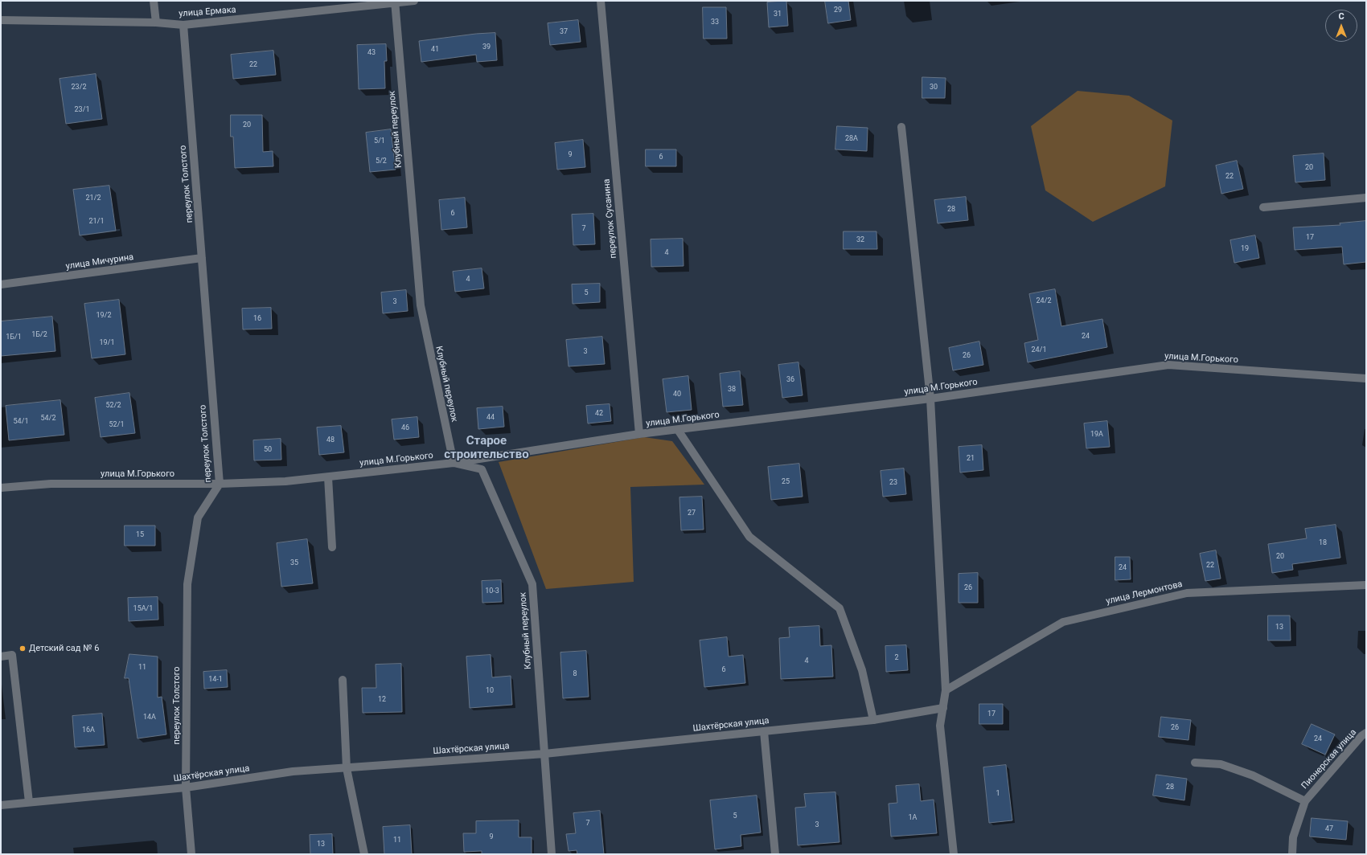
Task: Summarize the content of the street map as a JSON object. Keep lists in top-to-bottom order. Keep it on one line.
{"streets":{"street":["улица Ермака","Клубный переулок","переулок Толстого","переулок Сусанина","улица Мичурина","улица М.Горького","улица Лермонтова","Шахтёрская улица","Пионерская улица"]},"crossings":[["улица Ермака","Клубный переулок"],["улица Ермака","переулок Толстого"],["Клубный переулок","улица М.Горького"],["Клубный переулок","Шахтёрская улица"],["переулок Толстого","улица Мичурина"],["переулок Толстого","улица М.Горького"],["переулок Толстого","Шахтёрская улица"],["переулок Сусанина","улица М.Горького"]],"districts":["Старое строительство"],"places":["Детский сад № 6"],"house_numbers":["29","31","33","37","39","41","43","22","23/2","30","23/1","20","28А","5/1","9","6","5/2","20","22","21/2","28","6","21/1","7","17","32","19","4","4","5","24/2","3","19/2","16","1Б/2","24","1Б/1","19/1","24/1","3","26","36","38","40","52/2","42","44","54/2","54/1","52/1","46","19А","48","50","21","25","23","27","15","18","20","35","22","24","26","10-3","15А/1","13","2","4","11","6","8","14-1","10","12","17","14А","26","16А","24","28","1","5","1А","7","3","47","9","11","13"],"north":"top"}
